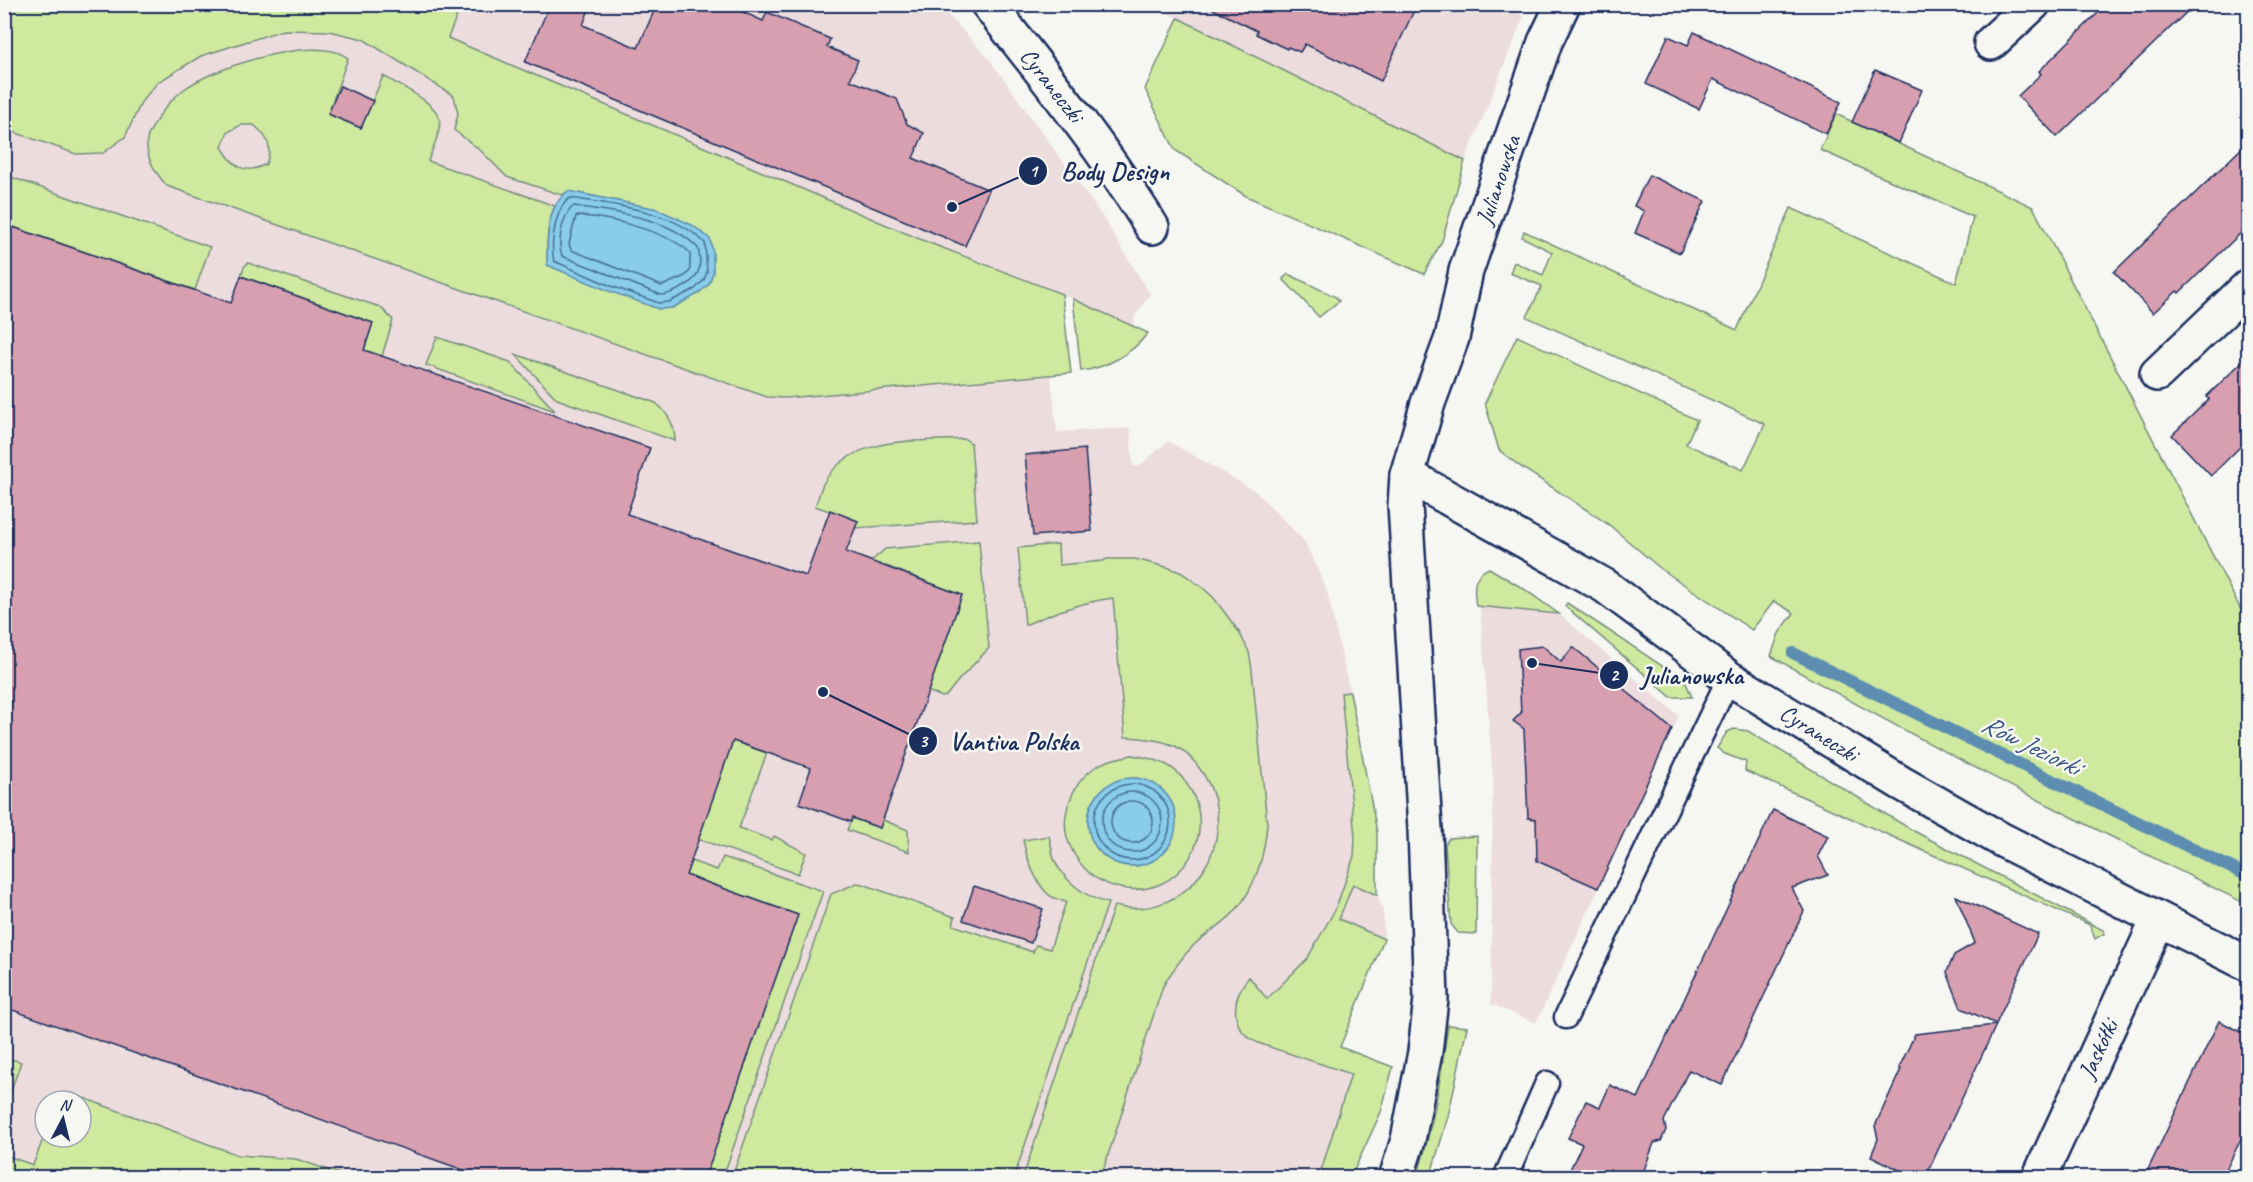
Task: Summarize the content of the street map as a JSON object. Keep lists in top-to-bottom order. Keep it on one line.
{"streets":{"street":["Cyraneczki","Julianowska","Jaskółki"]},"crossings":[["Cyraneczki","Julianowska"],["Cyraneczki","Jaskółki"]],"water":["Rów Jeziorki"],"places":["Body Design","Julianowska","Vantiva Polska"],"north":"top"}
